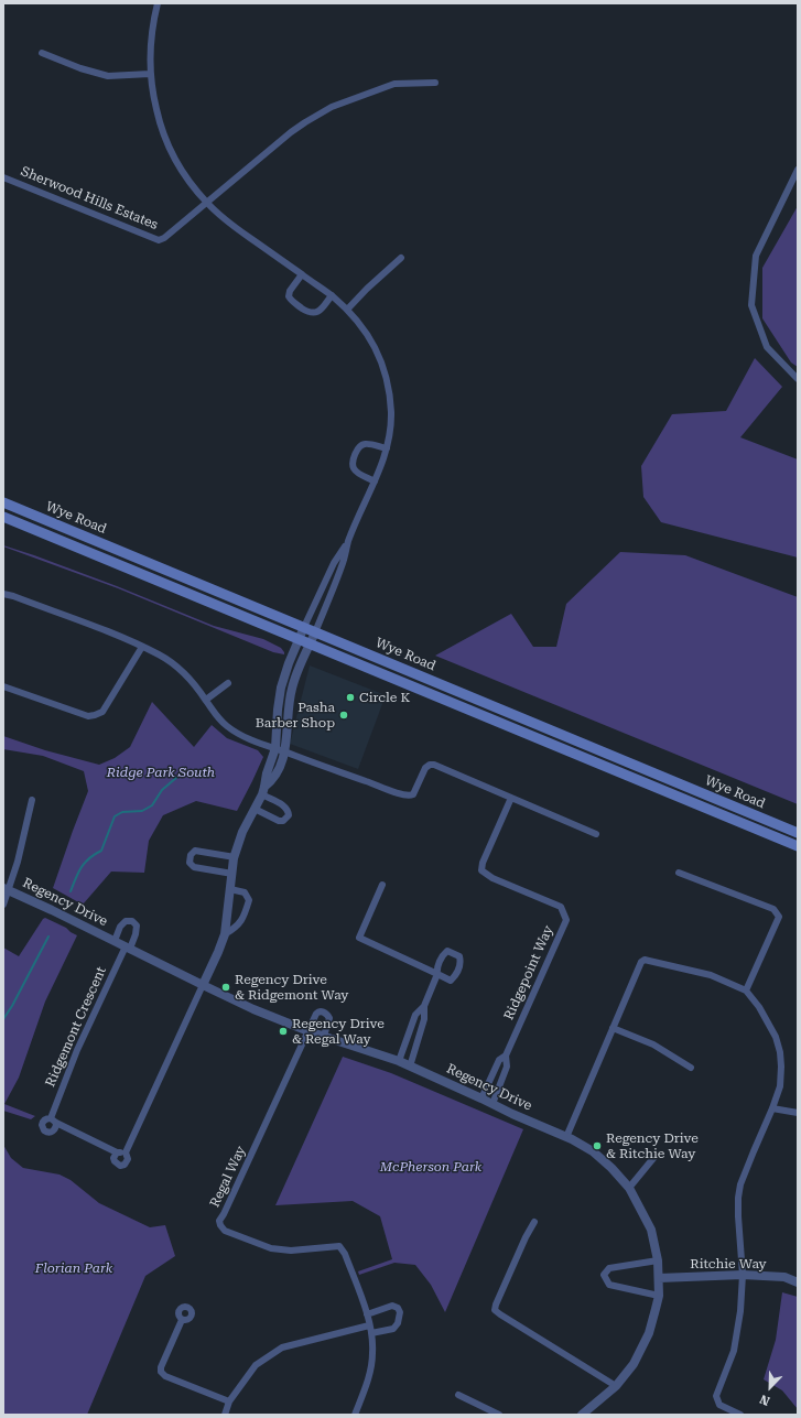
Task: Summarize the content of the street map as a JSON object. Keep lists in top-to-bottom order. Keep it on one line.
{"streets":{"main road":["Wye Road"],"street":["Sherwood Hills Estates","Regency Drive","Ridgepoint Way","Ridgemont Crescent","Regal Way","Ritchie Way"]},"crossings":[["Regency Drive","Ridgepoint Way"],["Regency Drive","Ridgemont Crescent"],["Regency Drive","Regal Way"],["Regency Drive","Ritchie Way"]],"parks":["Ridge Park South","McPherson Park","Florian Park"],"places":["Circle K","Pasha Barber Shop","Regency Drive & Ridgemont Way","Regency Drive & Regal Way","Regency Drive & Ritchie Way"],"north":"bottom left"}
